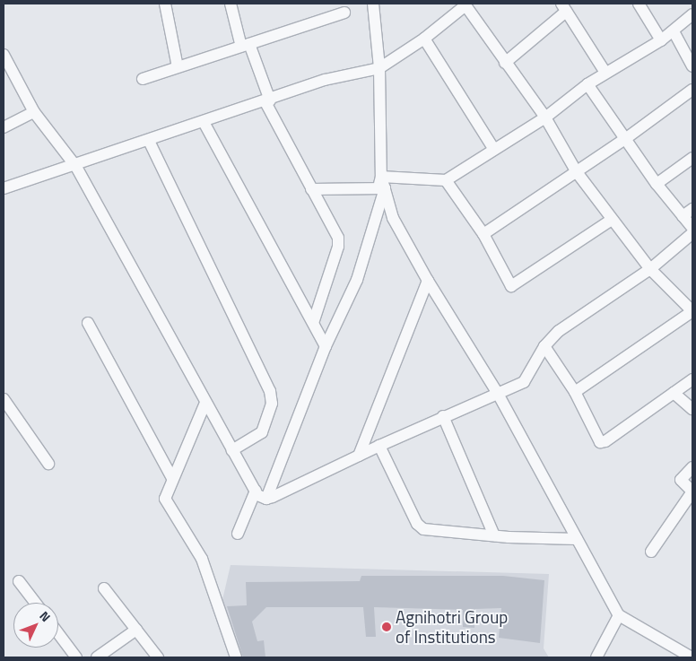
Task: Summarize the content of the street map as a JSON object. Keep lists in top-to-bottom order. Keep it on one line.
{"places":["Agnihotri Group of Institutions"],"north":"top right"}
